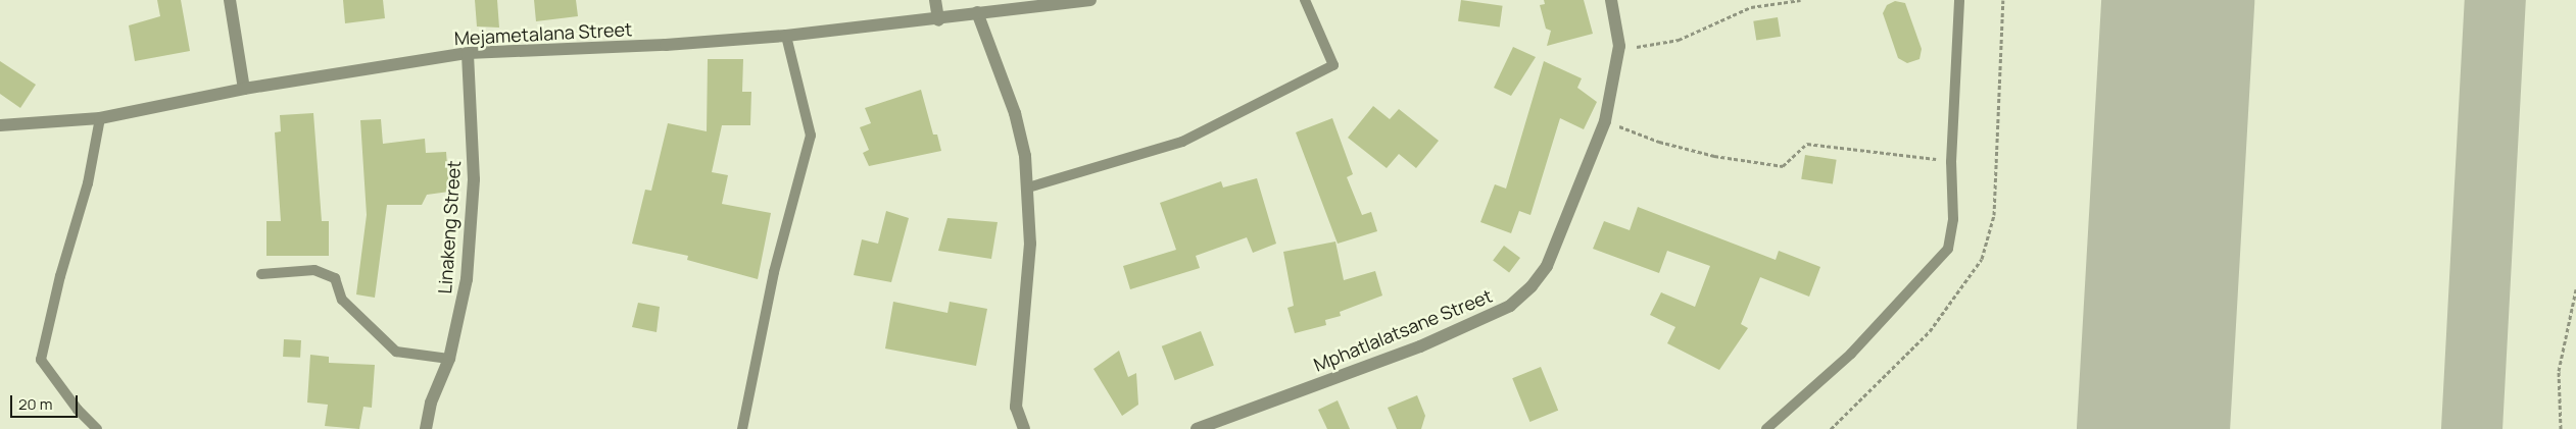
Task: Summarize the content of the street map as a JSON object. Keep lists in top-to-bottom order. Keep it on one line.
{"streets":{"street":["Mejametalana Street","Linakeng Street","Mphatlalatsane Street"]},"crossings":[["Mejametalana Street","Linakeng Street"]],"scale_bar":"20 m"}
